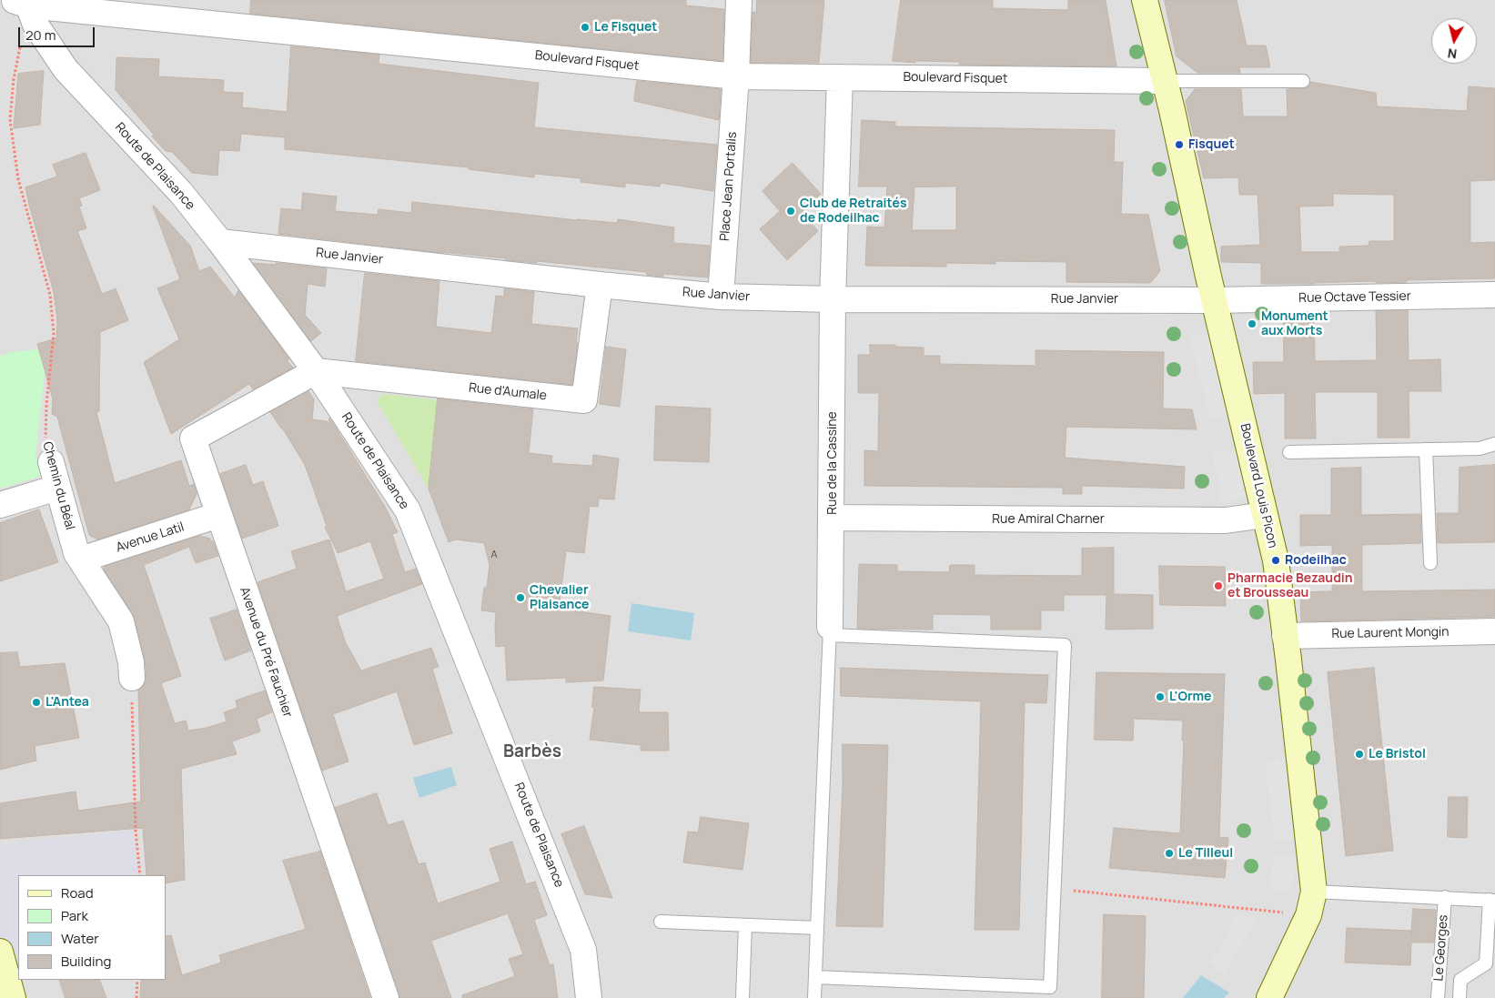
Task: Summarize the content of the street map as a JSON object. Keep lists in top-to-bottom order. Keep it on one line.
{"streets":{"street":["Boulevard Fisquet","Route de Plaisance","Place Jean Portalis","Rue Janvier","Rue Octave Tessier","Rue d'Aumale","Rue de la Cassine","Chemin du Béal","Boulevard Louis Picon","Rue Amiral Charner","Avenue Latil","Rue Laurent Mongin","Avenue du Pré Fauchier"],"lane":["Le Georges"]},"crossings":[["Boulevard Fisquet","Route de Plaisance"],["Boulevard Fisquet","Place Jean Portalis"],["Boulevard Fisquet","Boulevard Louis Picon"],["Route de Plaisance","Rue Janvier"],["Route de Plaisance","Rue d'Aumale"],["Route de Plaisance","Avenue du Pré Fauchier"],["Place Jean Portalis","Rue Janvier"],["Rue Janvier","Rue Octave Tessier"],["Rue Janvier","Rue d'Aumale"],["Rue Janvier","Rue de la Cassine"],["Rue Janvier","Boulevard Louis Picon"],["Rue Octave Tessier","Boulevard Louis Picon"],["Rue d'Aumale","Avenue du Pré Fauchier"],["Rue de la Cassine","Rue Amiral Charner"],["Chemin du Béal","Avenue Latil"],["Boulevard Louis Picon","Rue Amiral Charner"],["Boulevard Louis Picon","Rue Laurent Mongin"],["Avenue Latil","Avenue du Pré Fauchier"]],"districts":["Barbès"],"places":["Le Fisquet","Fisquet","Club de Retraités de Rodeilhac","Monument aux Morts","Rodeilhac","Pharmacie Bezaudin et Brousseau","Chevalier Plaisance","L'Orme","L'Antea","Le Bristol","Le Tilleul"],"house_numbers":["A"],"legend":["Road","Park","Water","Building"],"scale_bar":"20 m","north":"bottom"}
